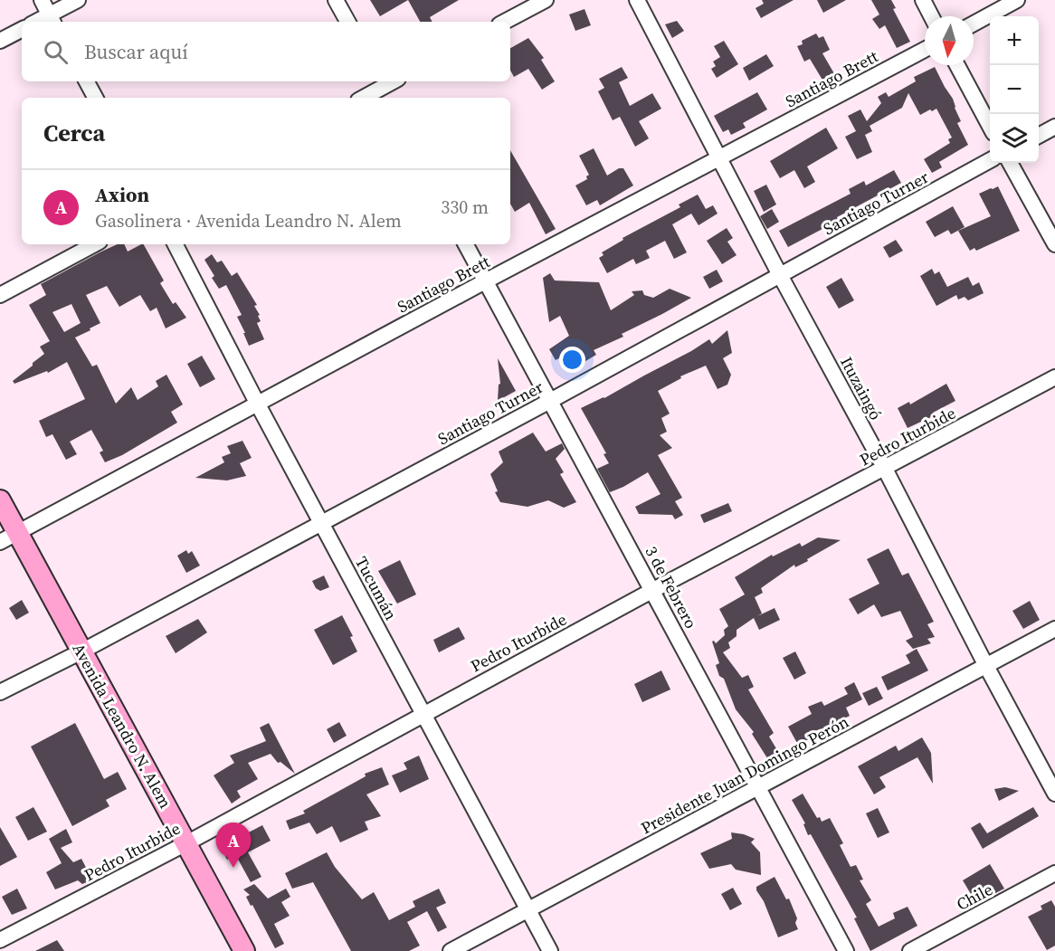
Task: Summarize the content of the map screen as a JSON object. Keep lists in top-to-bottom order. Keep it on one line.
{"streets":{"main road":["Avenida Leandro N. Alem"],"street":["Santiago Brett","Santiago Turner","Ituzaingó","Pedro Iturbide","3 de Febrero","Tucumán","Presidente Juan Domingo Perón","Chile"]},"crossings":[["Santiago Brett","Ituzaingó"],["Santiago Brett","3 de Febrero"],["Santiago Brett","Tucumán"],["Santiago Brett","Avenida Leandro N. Alem"],["Santiago Turner","Ituzaingó"],["Santiago Turner","3 de Febrero"],["Santiago Turner","Tucumán"],["Santiago Turner","Avenida Leandro N. Alem"],["Ituzaingó","Pedro Iturbide"],["Ituzaingó","Presidente Juan Domingo Perón"],["Pedro Iturbide","3 de Febrero"],["Pedro Iturbide","Tucumán"],["Pedro Iturbide","Avenida Leandro N. Alem"],["3 de Febrero","Presidente Juan Domingo Perón"],["Tucumán","Presidente Juan Domingo Perón"]],"north":"bottom","page":{"map_buttons":["+","−"],"search":"Buscar aquí","heading":"Cerca","list":[{"mark":"A","name":"Axion","note":"Gasolinera · Avenida Leandro N. Alem","value":"330 m"}],"pins":"A"}}
